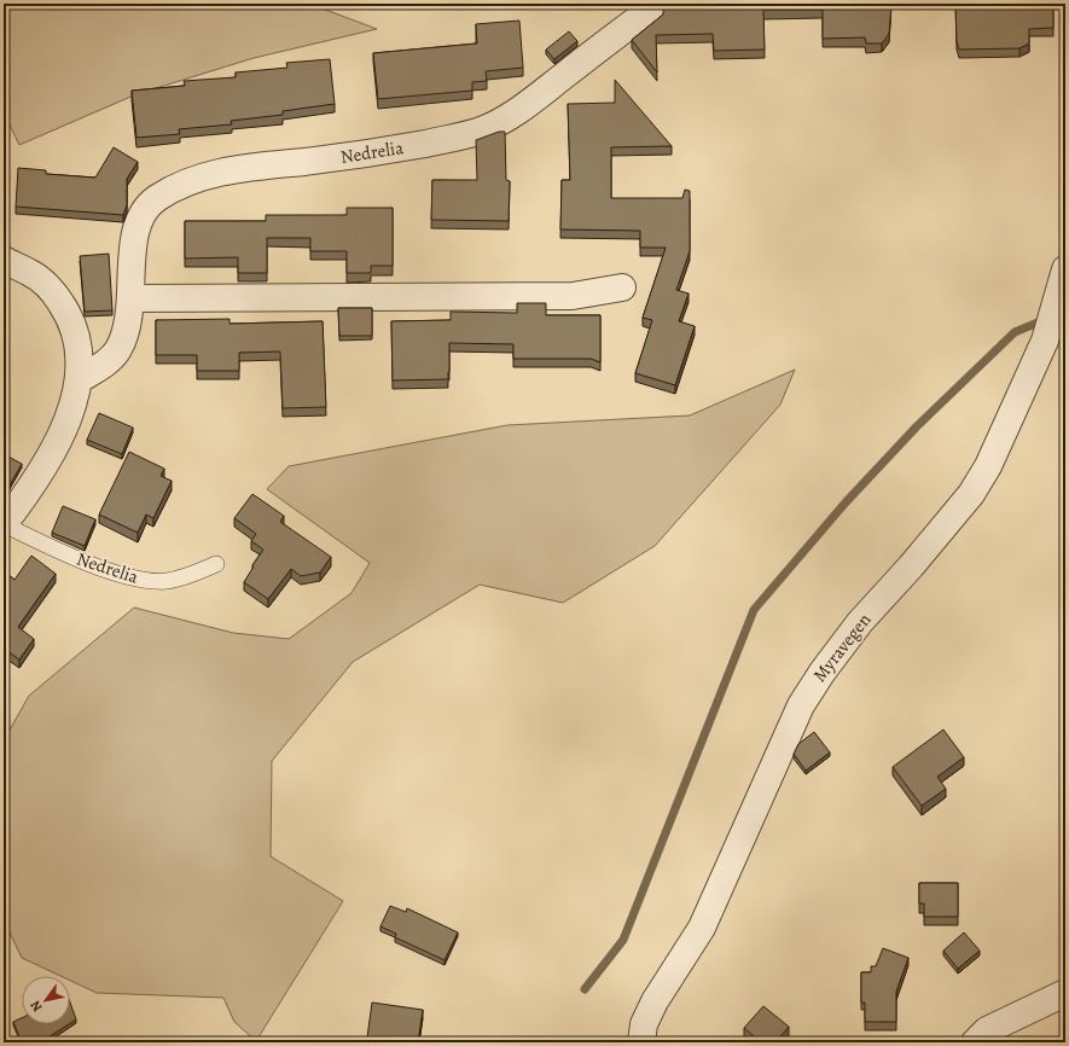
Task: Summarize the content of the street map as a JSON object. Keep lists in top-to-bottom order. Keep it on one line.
{"streets":{"street":["Nedrelia","Myravegen"]},"north":"bottom left"}
